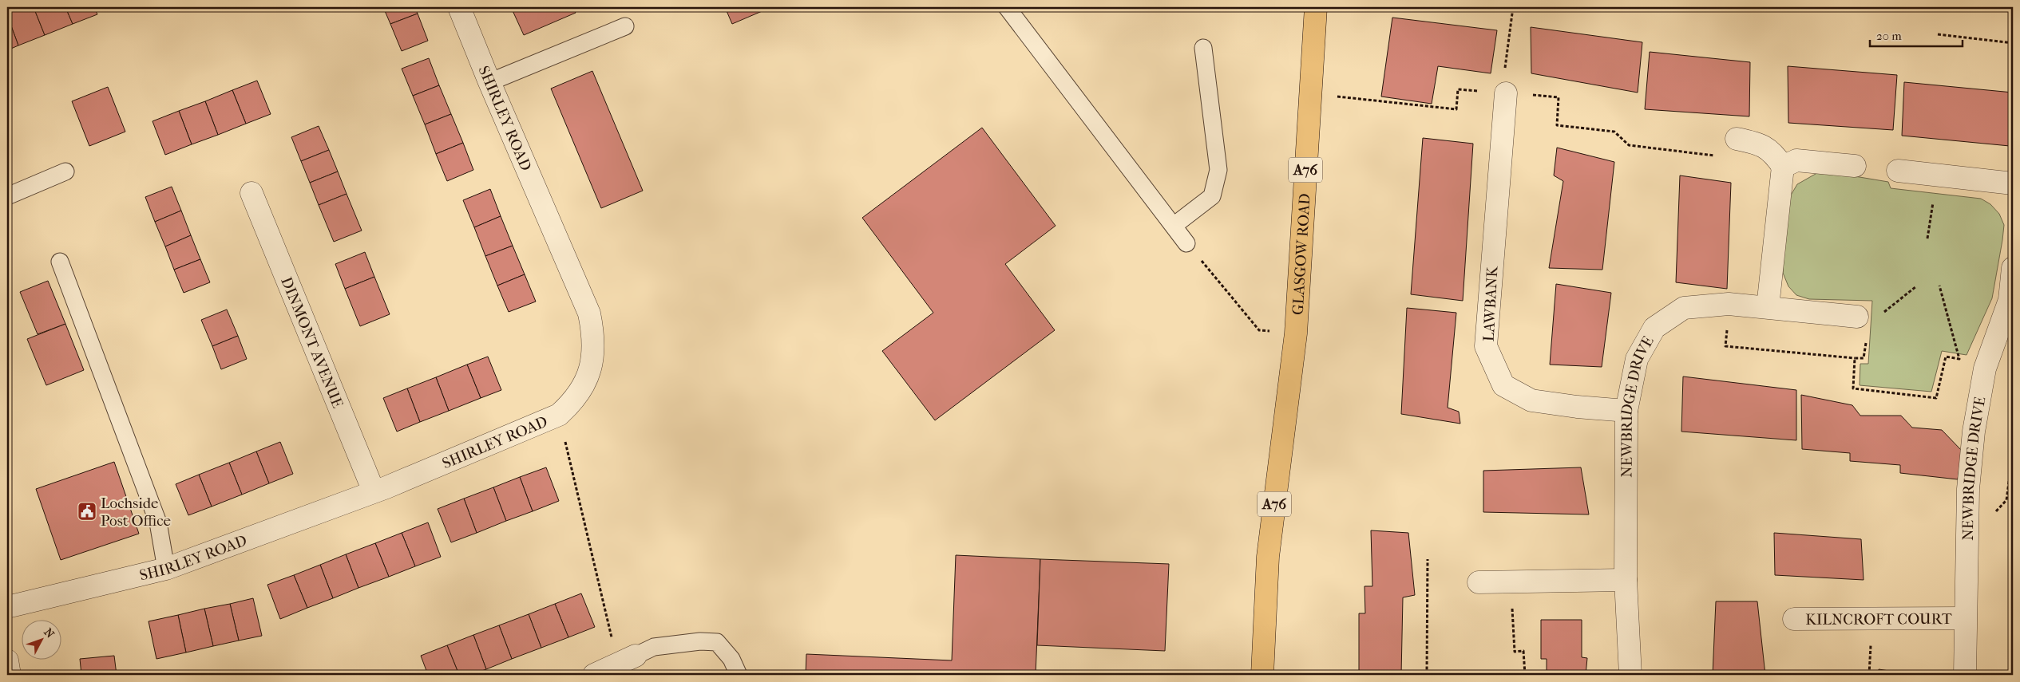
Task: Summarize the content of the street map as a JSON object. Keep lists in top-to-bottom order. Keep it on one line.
{"streets":{"highway":["A76","GLASGOW ROAD"],"street":["SHIRLEY ROAD","LAWBANK","DINMONT AVENUE","NEWBRIDGE DRIVE","KILNCROFT COURT"]},"crossings":[["SHIRLEY ROAD","DINMONT AVENUE"],["A76","GLASGOW ROAD"],["LAWBANK","NEWBRIDGE DRIVE"],["NEWBRIDGE DRIVE","KILNCROFT COURT"]],"places":{"public building":["Lochside Post Office"]},"scale_bar":"20 m","north":"top right"}
